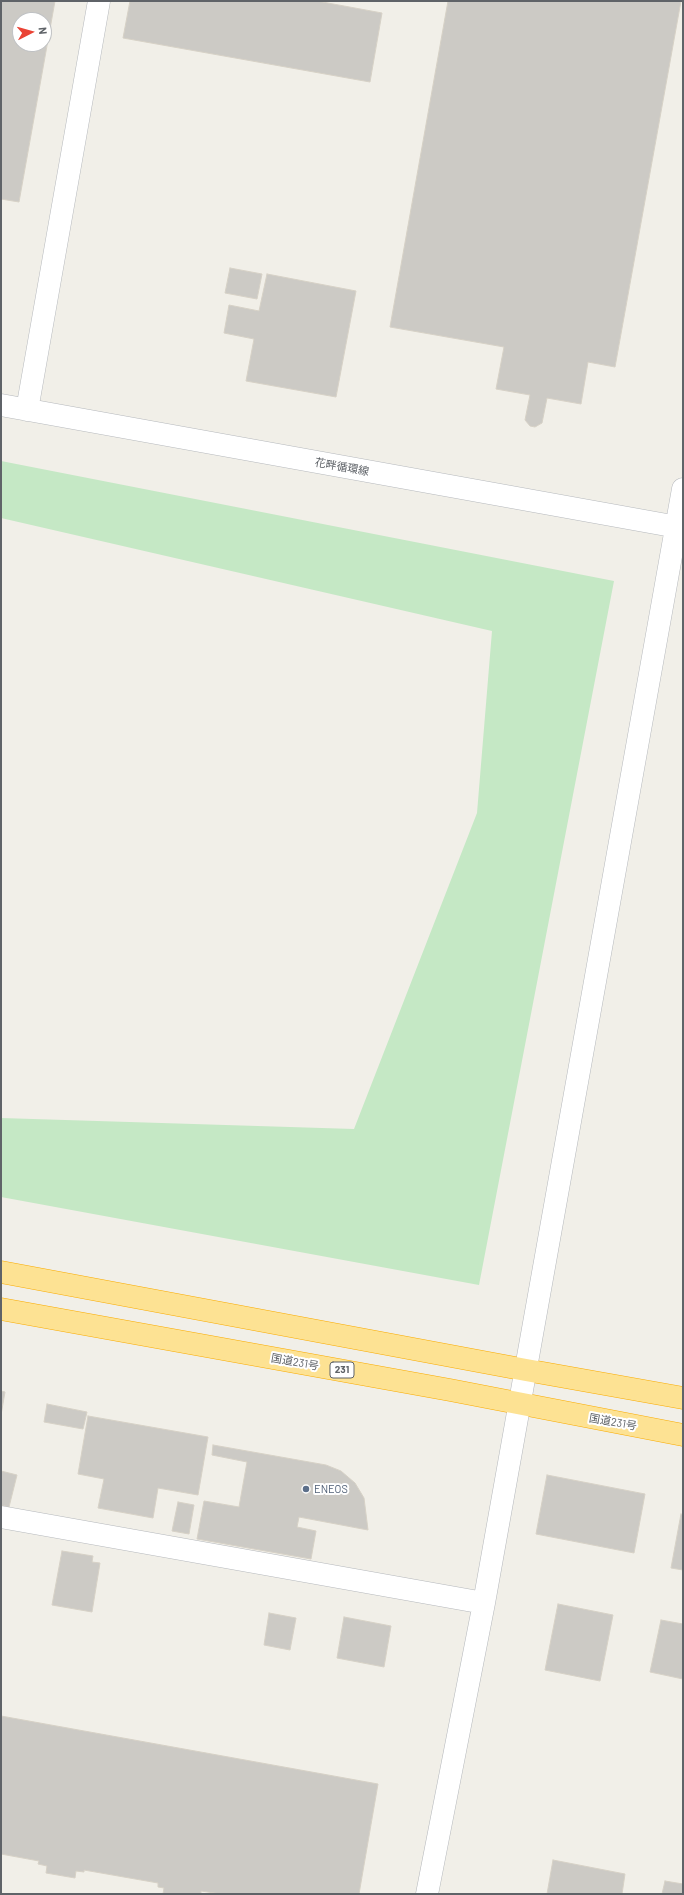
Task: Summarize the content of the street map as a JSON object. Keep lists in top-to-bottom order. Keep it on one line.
{"streets":{"highway":["国道231号","231"],"street":["花畔循環線"]},"places":["ENEOS"],"north":"right"}
